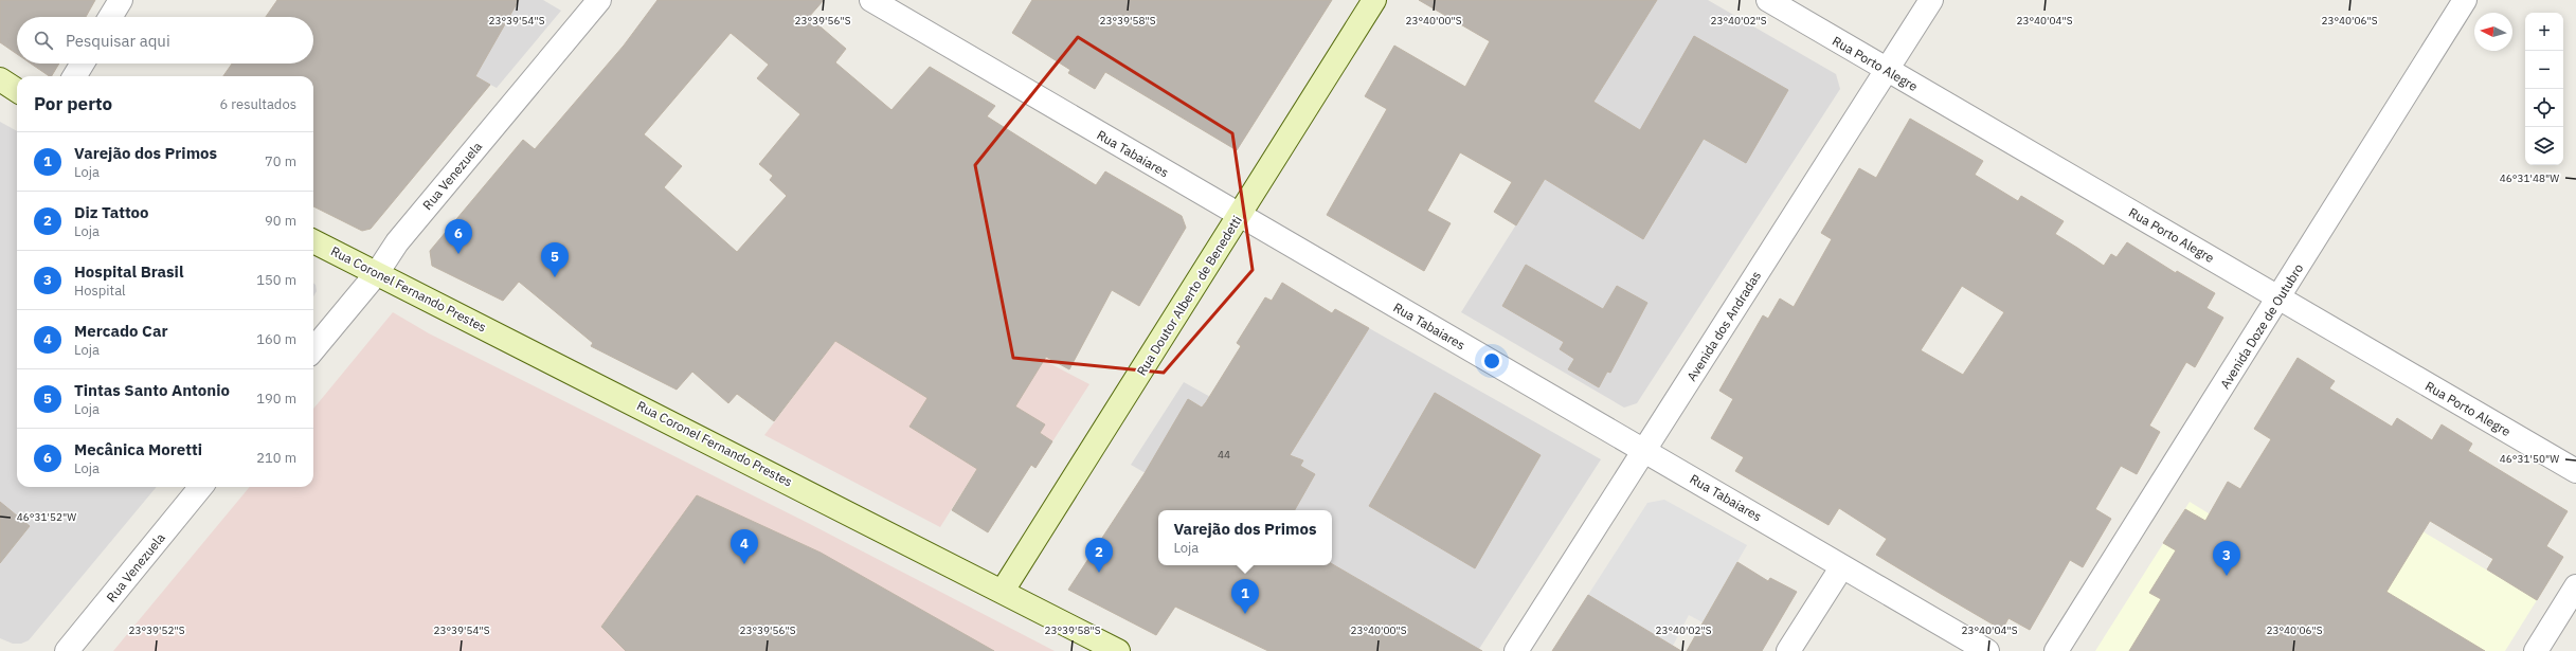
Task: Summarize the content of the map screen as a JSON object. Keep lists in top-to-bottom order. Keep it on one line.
{"streets":{"main road":["Rua Coronel Fernando Prestes","Rua Doutor Alberto de Benedetti"],"street":["Rua Porto Alegre","Rua Tabaiares","Rua Venezuela","Avenida dos Andradas","Avenida Doze de Outubro"]},"crossings":[["Rua Porto Alegre","Avenida dos Andradas"],["Rua Porto Alegre","Avenida Doze de Outubro"],["Rua Tabaiares","Rua Doutor Alberto de Benedetti"],["Rua Tabaiares","Avenida dos Andradas"],["Rua Venezuela","Rua Coronel Fernando Prestes"],["Rua Coronel Fernando Prestes","Rua Doutor Alberto de Benedetti"]],"house_numbers":["44"],"north":"left","page":{"map_buttons":["+","−"],"search":"Pesquisar aqui","heading":["Por perto","6 resultados"],"list":[{"mark":"1","name":"Varejão dos Primos","note":"Loja","value":"70 m"},{"mark":"2","name":"Diz Tattoo","note":"Loja","value":"90 m"},{"mark":"3","name":"Hospital Brasil","note":"Hospital","value":"150 m"},{"mark":"4","name":"Mercado Car","note":"Loja","value":"160 m"},{"mark":"5","name":"Tintas Santo Antonio","note":"Loja","value":"190 m"},{"mark":"6","name":"Mecânica Moretti","note":"Loja","value":"210 m"}],"pins":["6","5","4","2","3","1"],"popup":["Varejão dos Primos","Loja"]},"coordinates":["23°39'54\"S","23°39'56\"S","23°40'02\"S","23°40'06\"S","23°39'58\"S","23°40'00\"S","23°40'04\"S","46°31'48\"W","46°31'50\"W","46°31'52\"W","23°39'52\"S"]}
